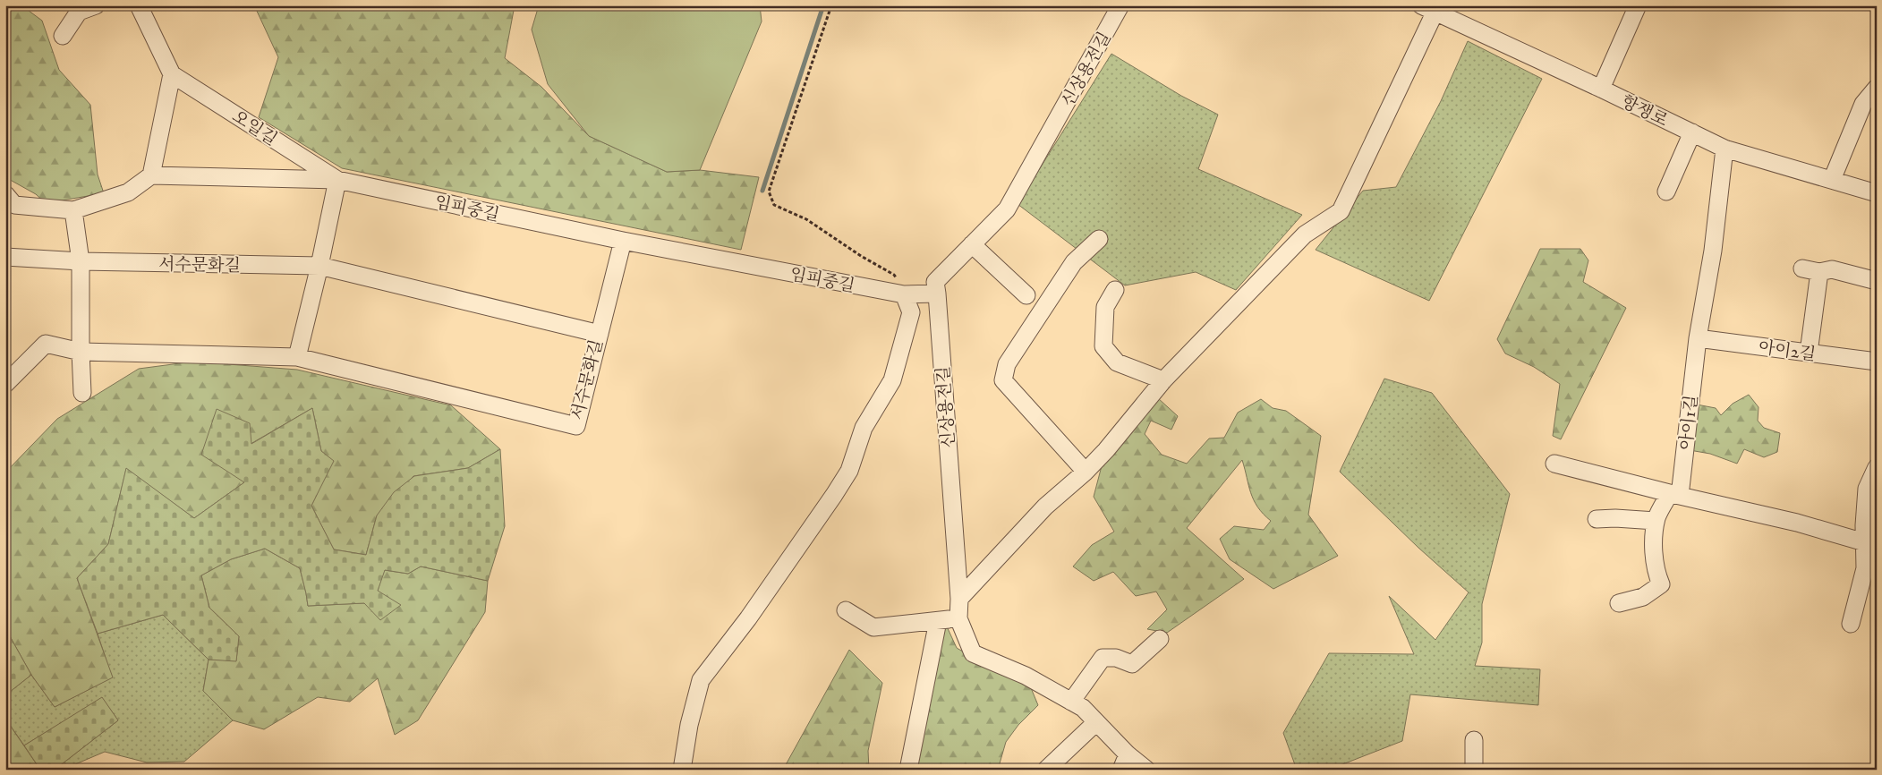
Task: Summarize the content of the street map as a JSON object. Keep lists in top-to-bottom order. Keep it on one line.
{"streets":{"street":["신상용전길","항쟁로","오일길","임피중길","서수문화길","아이2길","아이1길"]},"crossings":[["신상용전길","임피중길"],["항쟁로","아이1길"],["오일길","임피중길"],["아이2길","아이1길"]]}
